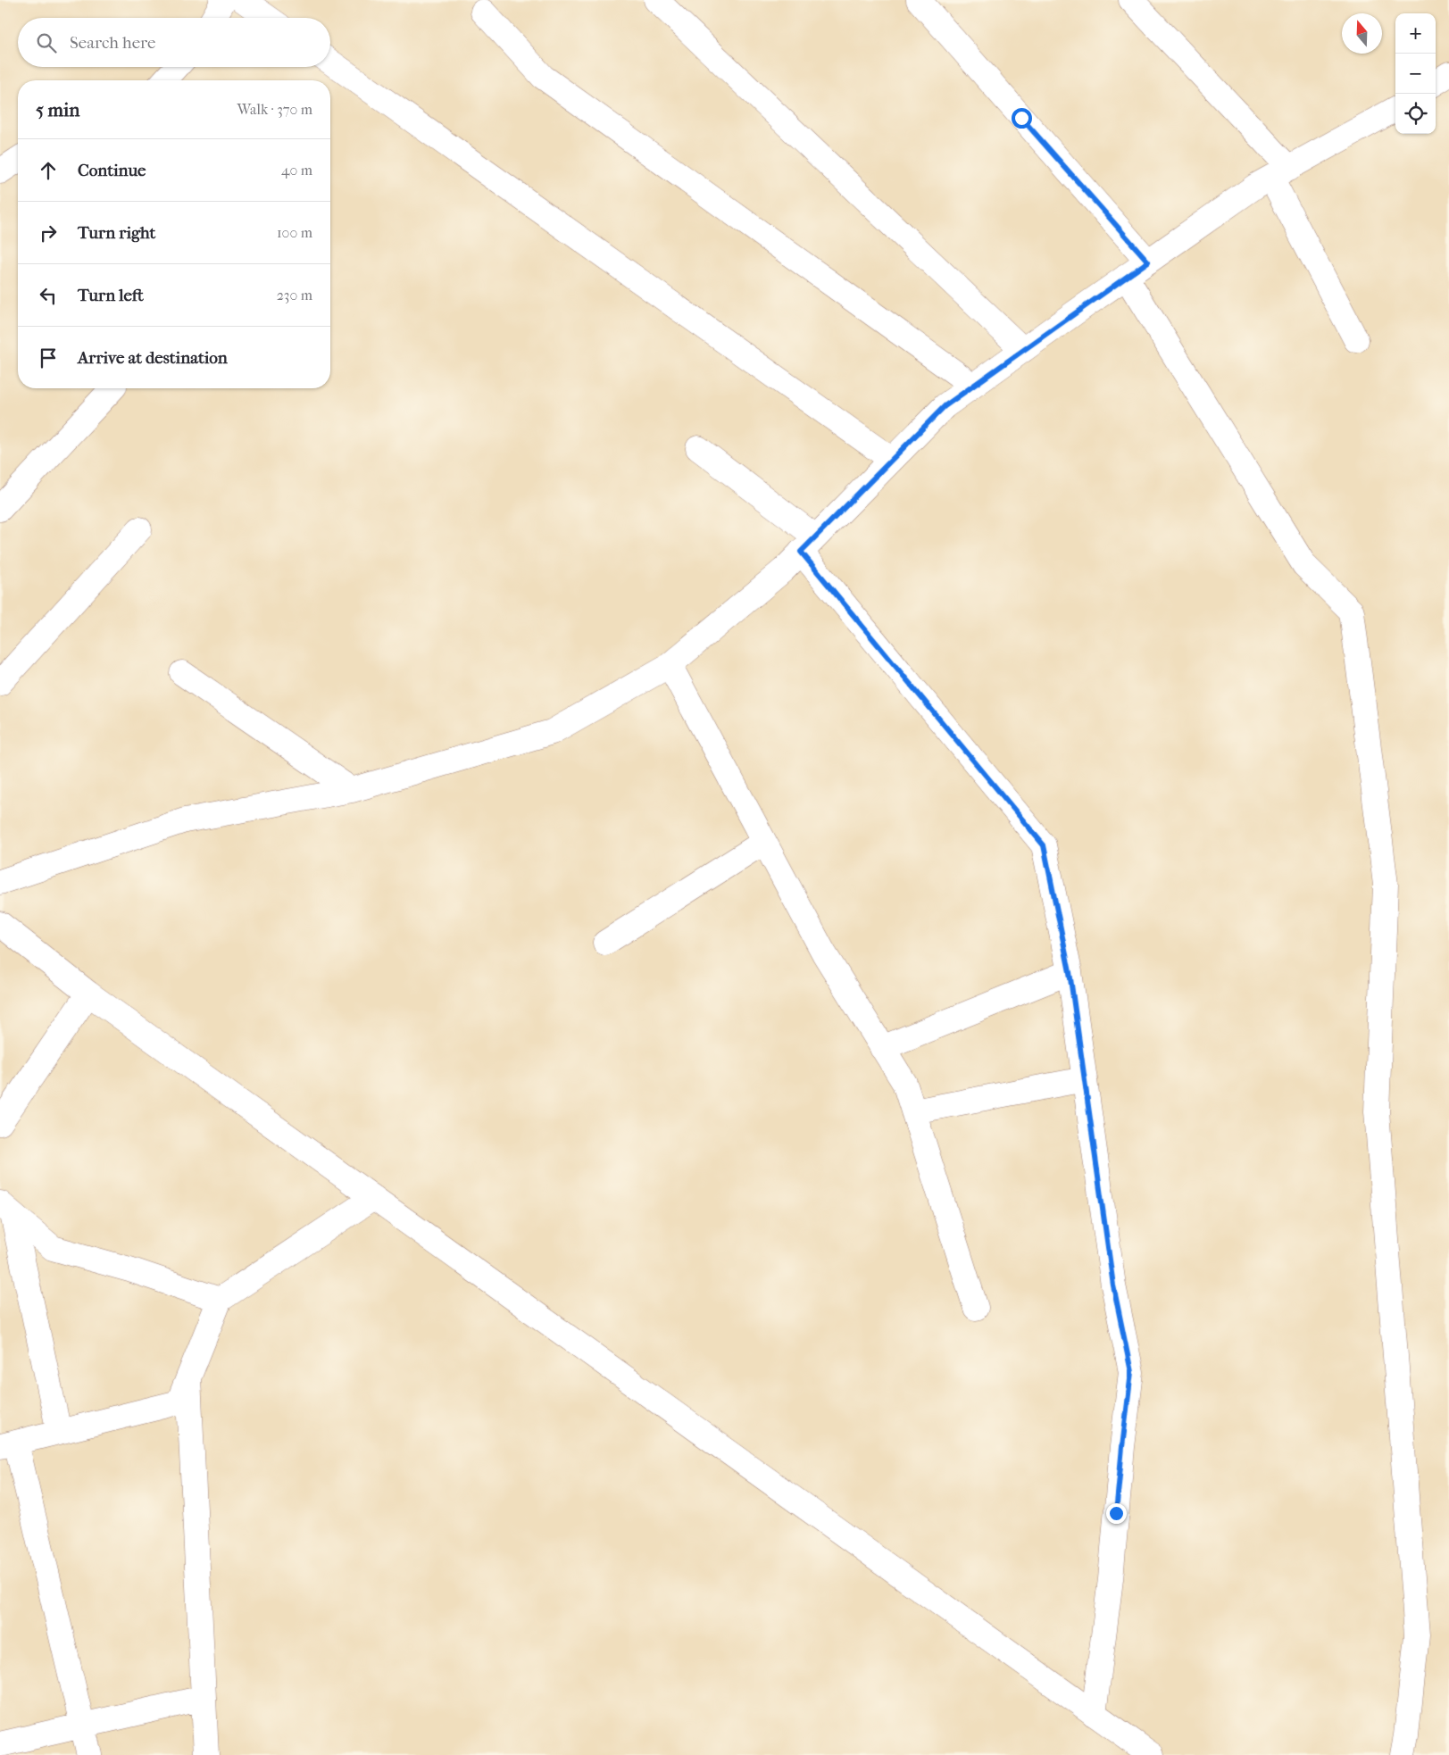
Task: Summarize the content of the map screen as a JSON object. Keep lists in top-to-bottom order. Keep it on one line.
{"north":"top","page":{"map_buttons":["+","−"],"search":"Search here","heading":["5 min","Walk · 370 m"],"list":[["Continue","40 m"],["Turn right","100 m"],["Turn left","230 m"],"Arrive at destination"]}}
